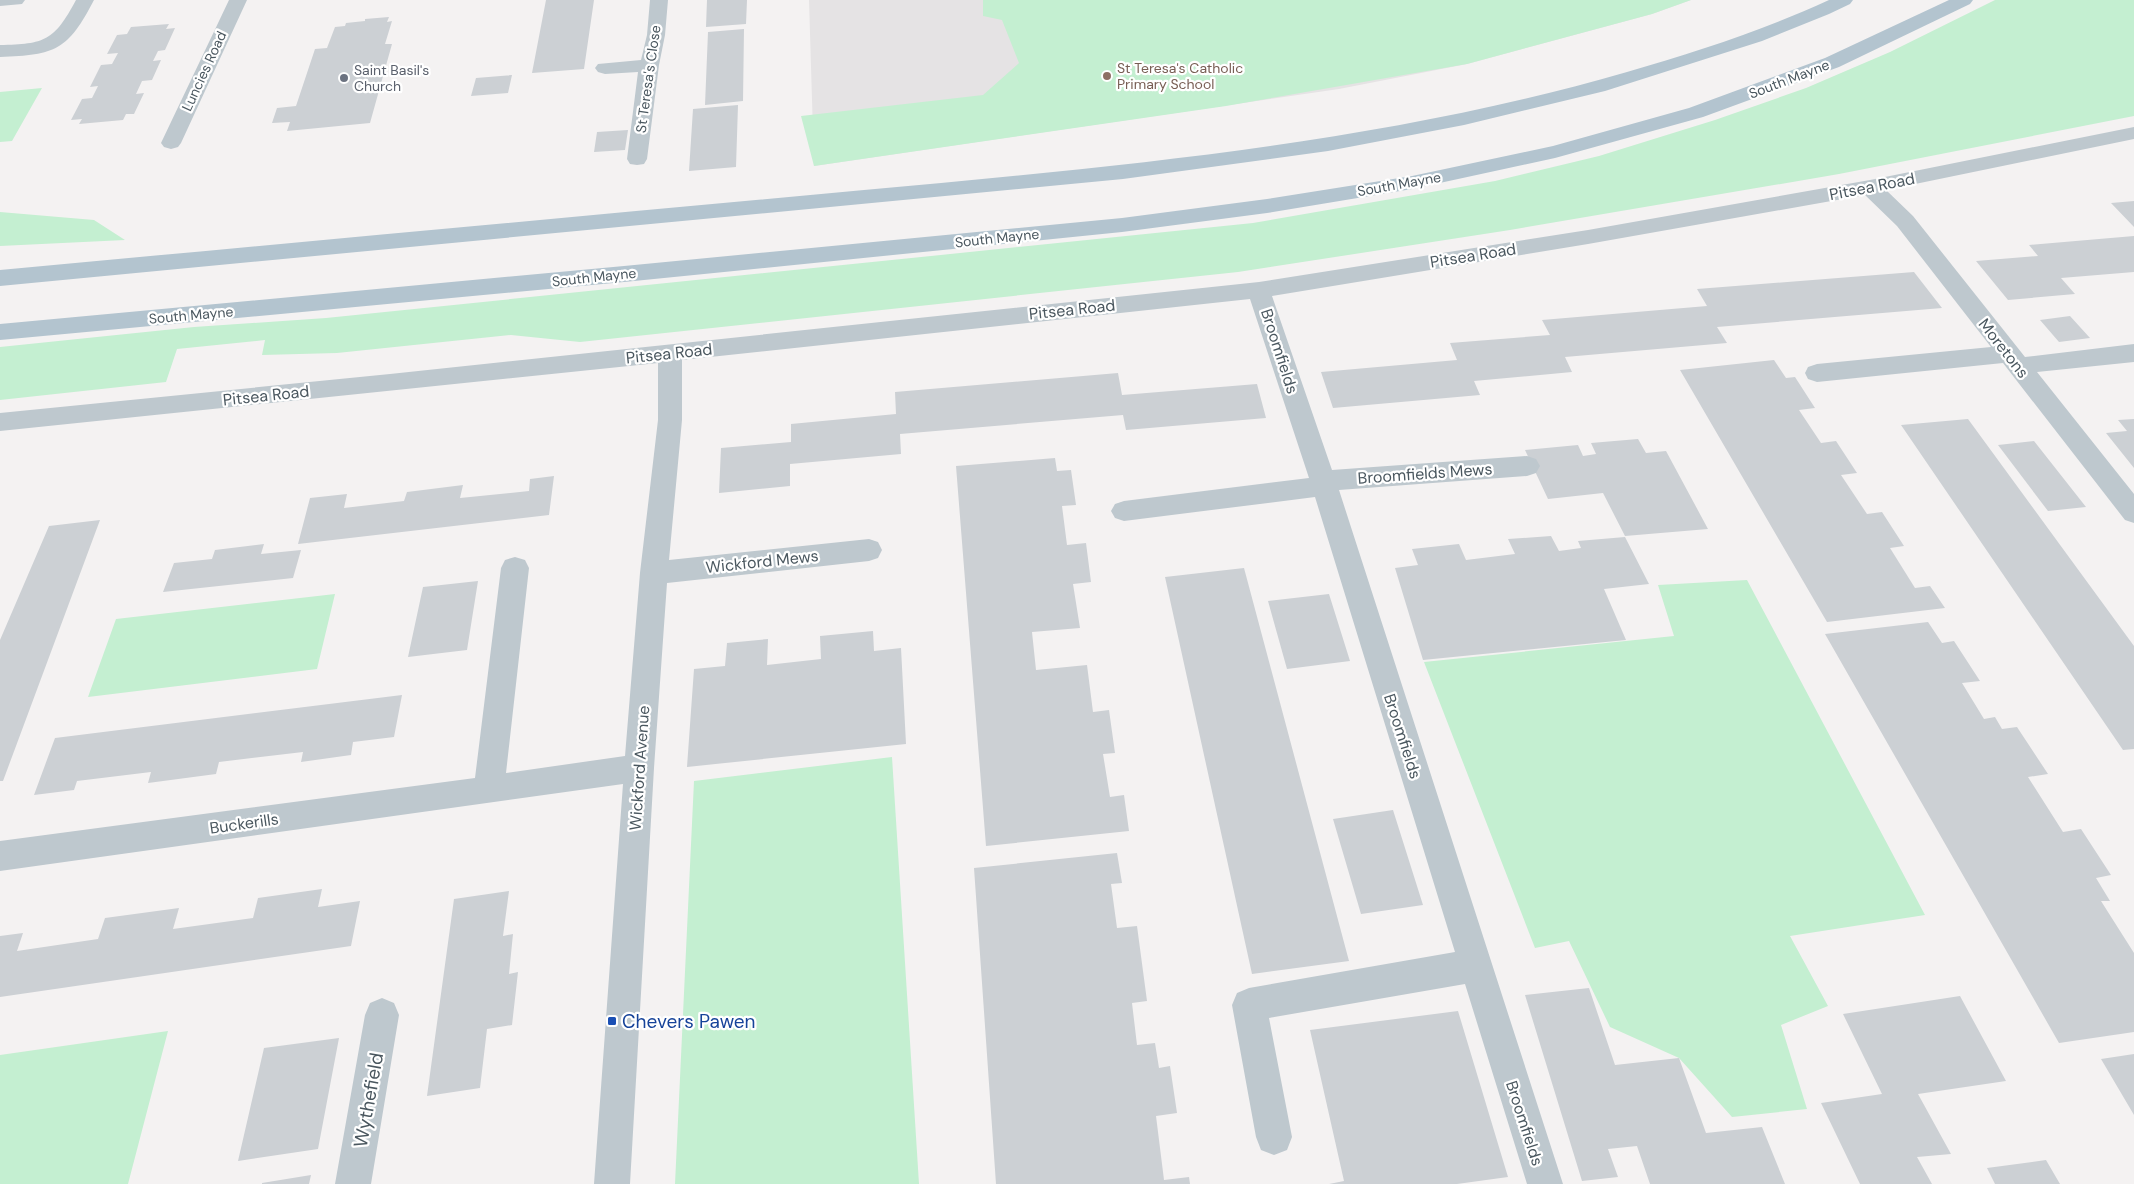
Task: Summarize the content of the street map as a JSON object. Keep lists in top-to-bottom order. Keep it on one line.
{"streets":{"main road":["South Mayne"],"street":["Luncies Road","St Teresa's Close","Pitsea Road","Moretons","Broomfields","Broomfields Mews","Wickford Mews","Wickford Avenue","Buckerills","Wythefield"]},"crossings":[["Pitsea Road","Moretons"],["Pitsea Road","Broomfields"],["Pitsea Road","Wickford Avenue"],["Broomfields","Broomfields Mews"],["Wickford Mews","Wickford Avenue"],["Wickford Avenue","Buckerills"]],"places":{"other":["St Teresa's Catholic Primary School","Saint Basil's Church"],"transit":["Chevers Pawen"]}}
